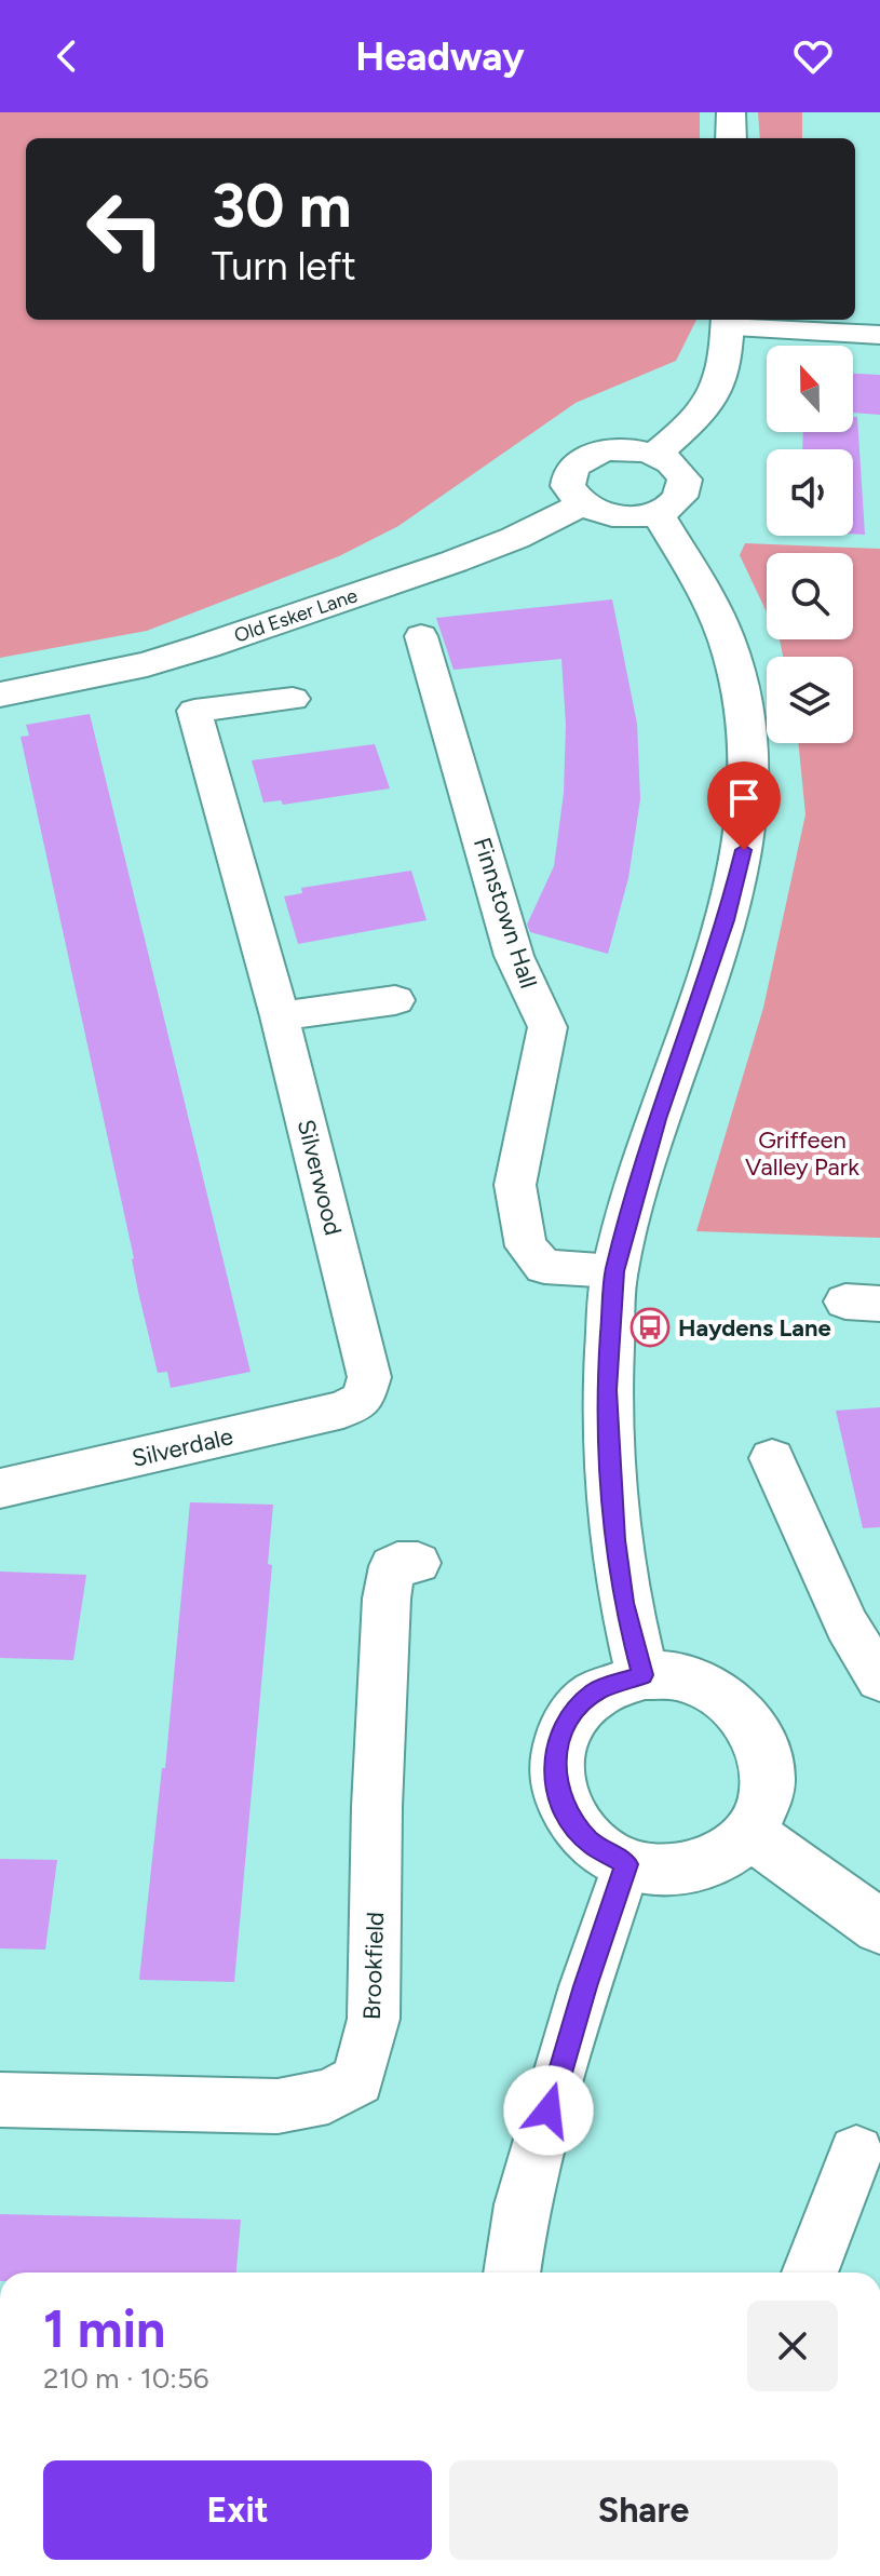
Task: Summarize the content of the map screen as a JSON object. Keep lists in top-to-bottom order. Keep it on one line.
{"streets":{"street":["Old Esker Lane","Finnstown Hall","Silverwood","Silverdale","Brookfield"]},"crossings":[["Silverwood","Silverdale"]],"parks":["Griffeen Valley Park"],"places":{"bus stop":["Haydens Lane"]},"north":"top","page":{"header":"Headway","turn":["30 m","Turn left"],"heading":["1 min","210 m · 10:56"],"buttons":["Exit","Share"]}}
